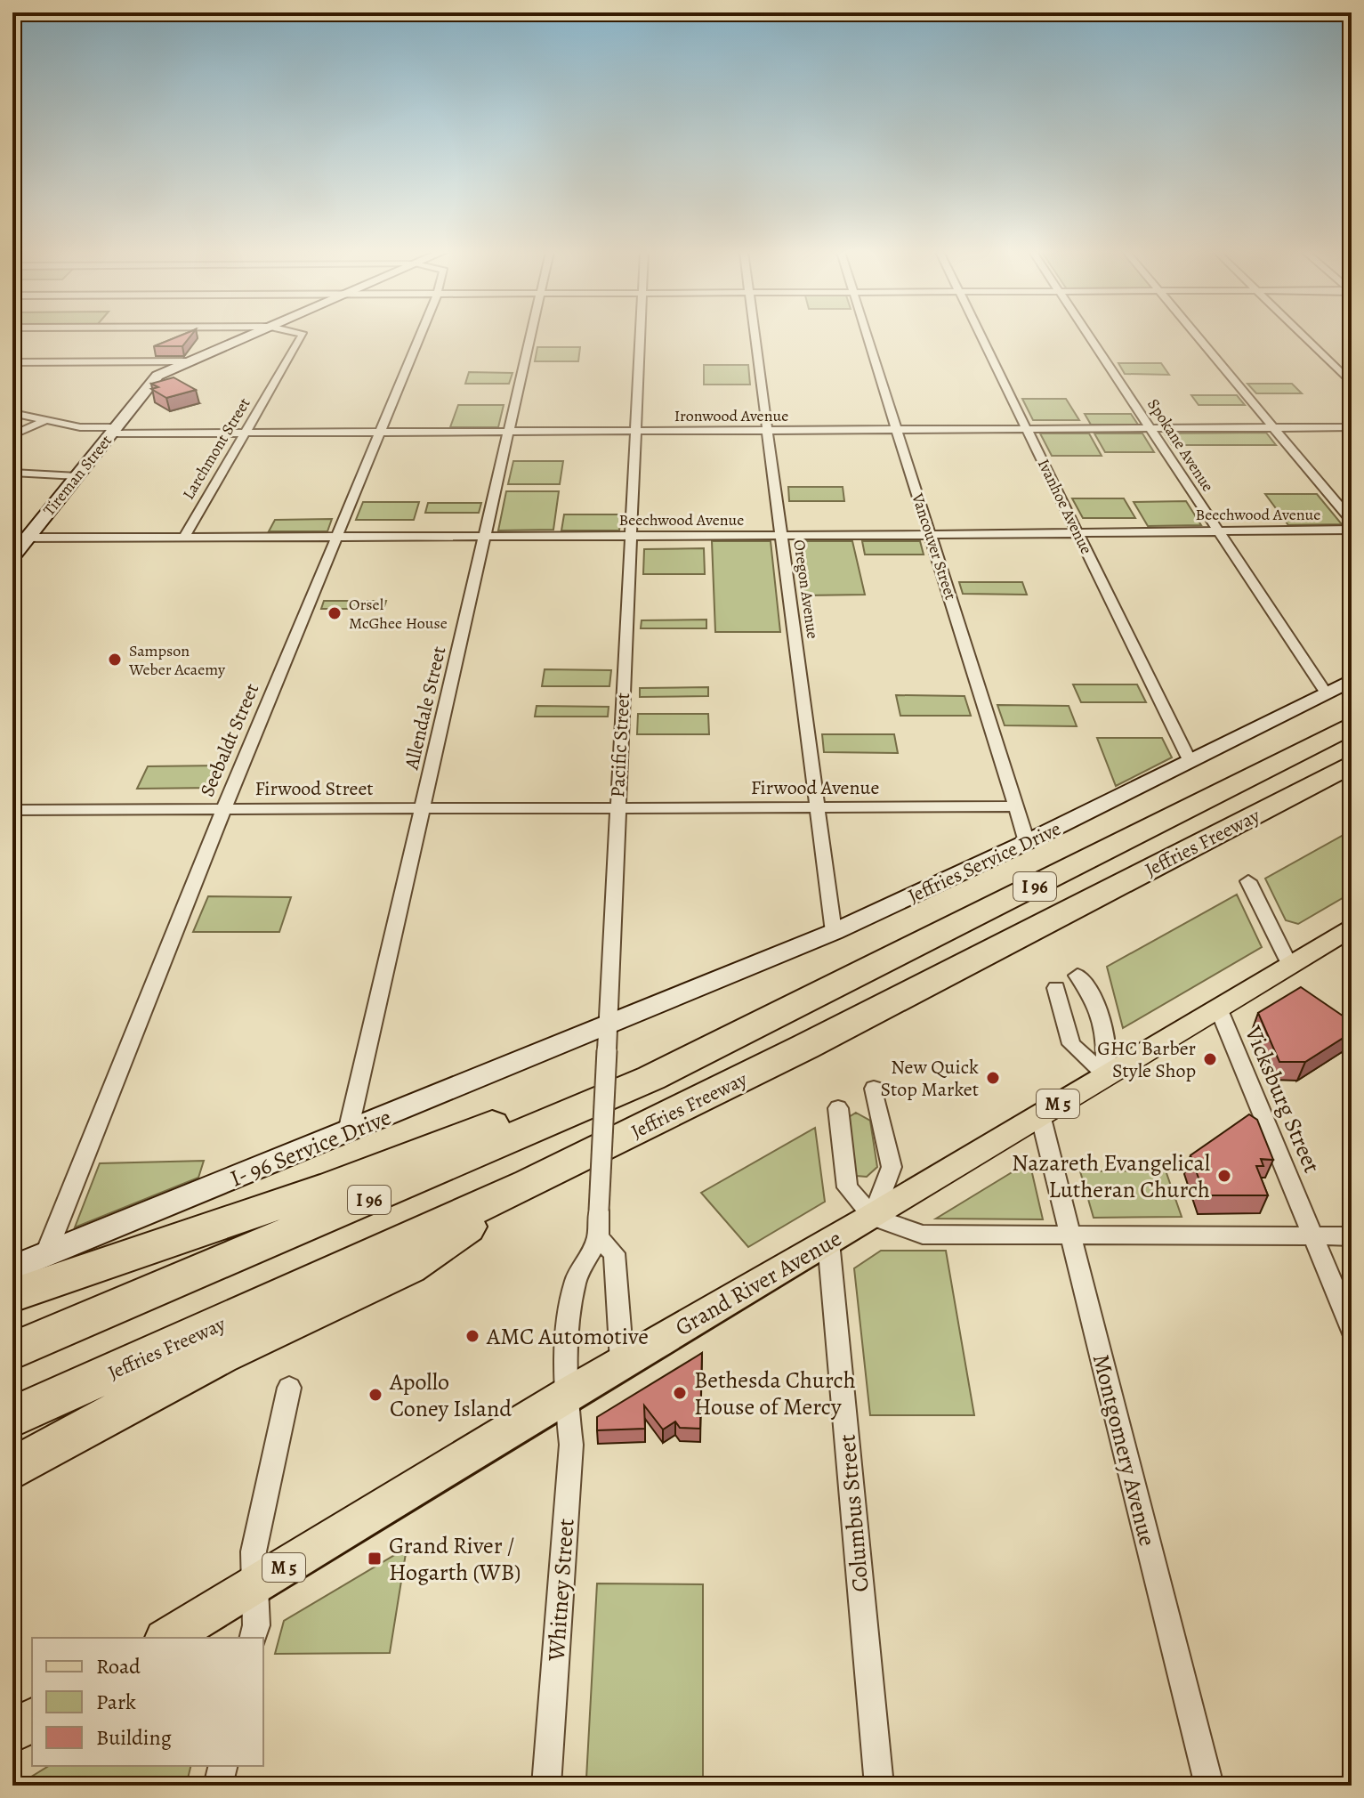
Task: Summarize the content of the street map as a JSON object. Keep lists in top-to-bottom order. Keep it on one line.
{"streets":{"highway":["Jeffries Freeway","I 96"],"main road":["M 5","Grand River Avenue"],"street":["Ironwood Avenue","Spokane Avenue","Larchmont Street","Tireman Street","Ivanhoe Avenue","Beechwood Avenue","Vancouver Street","Oregon Avenue","Allendale Street","Seebaldt Street","Pacific Street","Firwood Avenue","Firwood Street","Jeffries Service Drive","Vicksburg Street","I- 96 Service Drive","Montgomery Avenue","Columbus Street","Whitney Street"]},"crossings":[["Ironwood Avenue","Spokane Avenue"],["Ironwood Avenue","Larchmont Street"],["Ironwood Avenue","Tireman Street"],["Ironwood Avenue","Ivanhoe Avenue"],["Ironwood Avenue","Vancouver Street"],["Ironwood Avenue","Oregon Avenue"],["Ironwood Avenue","Allendale Street"],["Ironwood Avenue","Seebaldt Street"],["Ironwood Avenue","Pacific Street"],["Spokane Avenue","Beechwood Avenue"],["Spokane Avenue","Jeffries Service Drive"],["Larchmont Street","Beechwood Avenue"],["Tireman Street","Beechwood Avenue"],["Ivanhoe Avenue","Beechwood Avenue"],["Ivanhoe Avenue","Jeffries Service Drive"],["Beechwood Avenue","Vancouver Street"],["Beechwood Avenue","Oregon Avenue"],["Beechwood Avenue","Allendale Street"],["Beechwood Avenue","Seebaldt Street"],["Beechwood Avenue","Pacific Street"],["Vancouver Street","Firwood Avenue"],["Vancouver Street","Jeffries Service Drive"],["Oregon Avenue","Firwood Avenue"],["Oregon Avenue","Jeffries Service Drive"],["Allendale Street","Firwood Street"],["Allendale Street","I- 96 Service Drive"],["Seebaldt Street","Firwood Street"],["Seebaldt Street","I- 96 Service Drive"],["Pacific Street","Firwood Avenue"],["Pacific Street","Firwood Street"],["Pacific Street","Jeffries Service Drive"],["Pacific Street","I- 96 Service Drive"],["Pacific Street","Grand River Avenue"],["Pacific Street","Whitney Street"],["Firwood Avenue","Firwood Street"],["Jeffries Service Drive","I- 96 Service Drive"],["Vicksburg Street","Grand River Avenue"],["Grand River Avenue","Montgomery Avenue"],["Grand River Avenue","Columbus Street"],["Grand River Avenue","Whitney Street"]],"places":{"other":["Orsel McGhee House","Sampson Weber Acaemy","GHC Barber Style Shop","New Quick Stop Market","Nazareth Evangelical Lutheran Church","AMC Automotive","Bethesda Church House of Mercy","Apollo Coney Island"],"transit":["Grand River / Hogarth (WB)"]},"legend":["Road","Park","Building"]}
